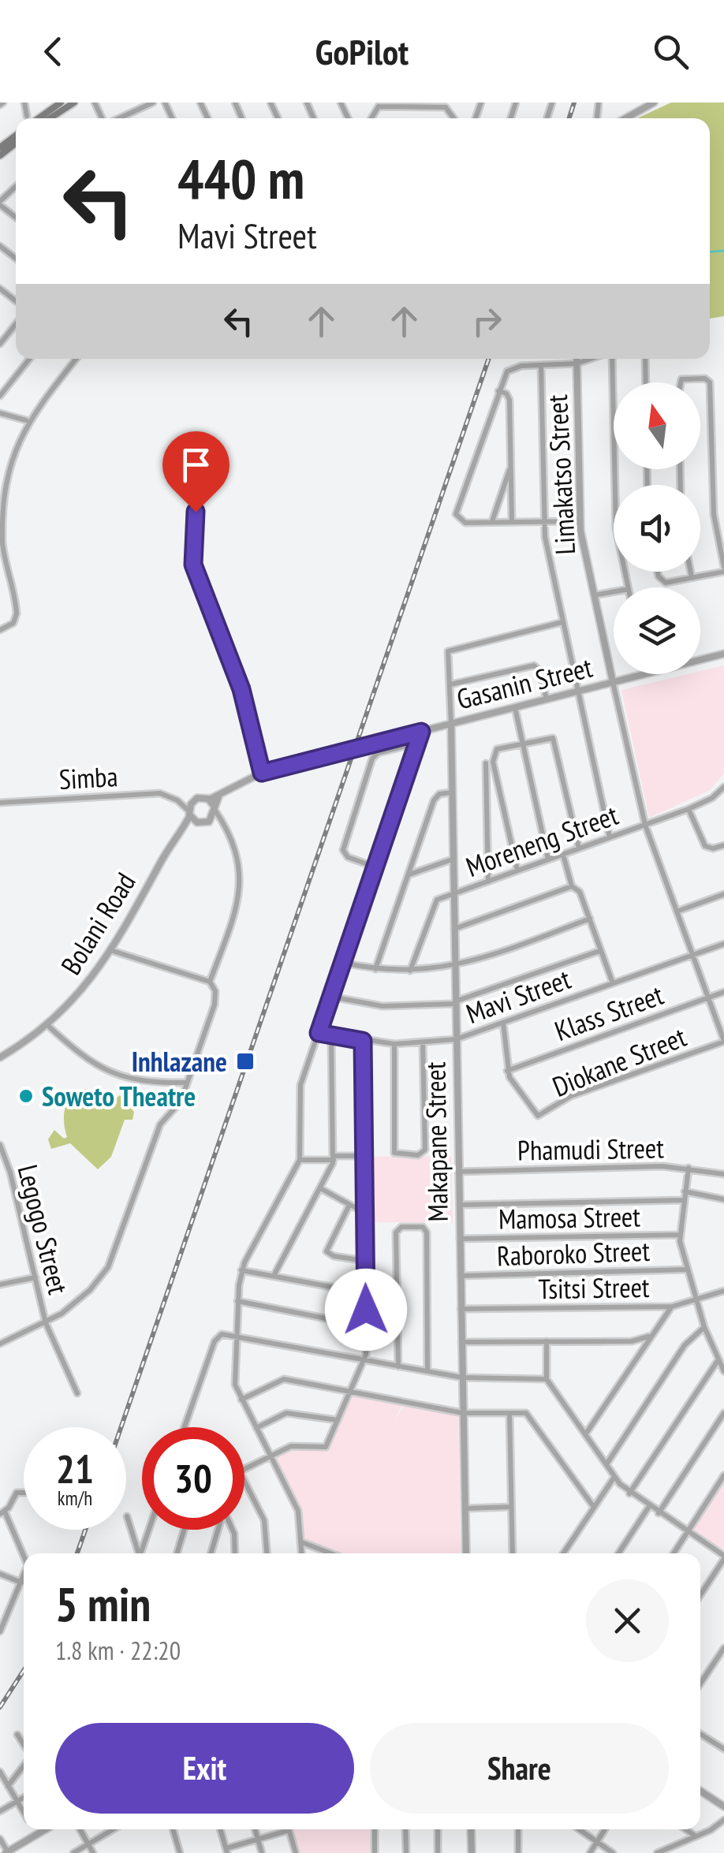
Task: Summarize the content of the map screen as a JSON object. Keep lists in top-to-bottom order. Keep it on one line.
{"streets":{"street":["Limakatso Street","Gasanin Street","Simba","Moreneng Street","Bolani Road","Mavi Street","Klass Street","Diokane Street","Makapane Street","Phamudi Street","Mamosa Street","Legogo Street","Raboroko Street","Tsitsi Street"]},"crossings":[["Limakatso Street","Gasanin Street"],["Limakatso Street","Moreneng Street"],["Limakatso Street","Mavi Street"],["Limakatso Street","Klass Street"],["Limakatso Street","Diokane Street"],["Gasanin Street","Simba"],["Gasanin Street","Bolani Road"],["Gasanin Street","Makapane Street"],["Simba","Bolani Road"],["Moreneng Street","Makapane Street"],["Mavi Street","Diokane Street"],["Mavi Street","Makapane Street"],["Klass Street","Diokane Street"],["Makapane Street","Phamudi Street"],["Makapane Street","Mamosa Street"],["Makapane Street","Raboroko Street"],["Makapane Street","Tsitsi Street"]],"places":{"transit":["Inhlazane"],"other":["Soweto Theatre"]},"north":"top","page":{"header":"GoPilot","turn":["440 m","Mavi Street"],"speed":"21 km/h","limit":"30","heading":["5 min","1.8 km · 22:20"],"buttons":["Exit","Share"]}}
